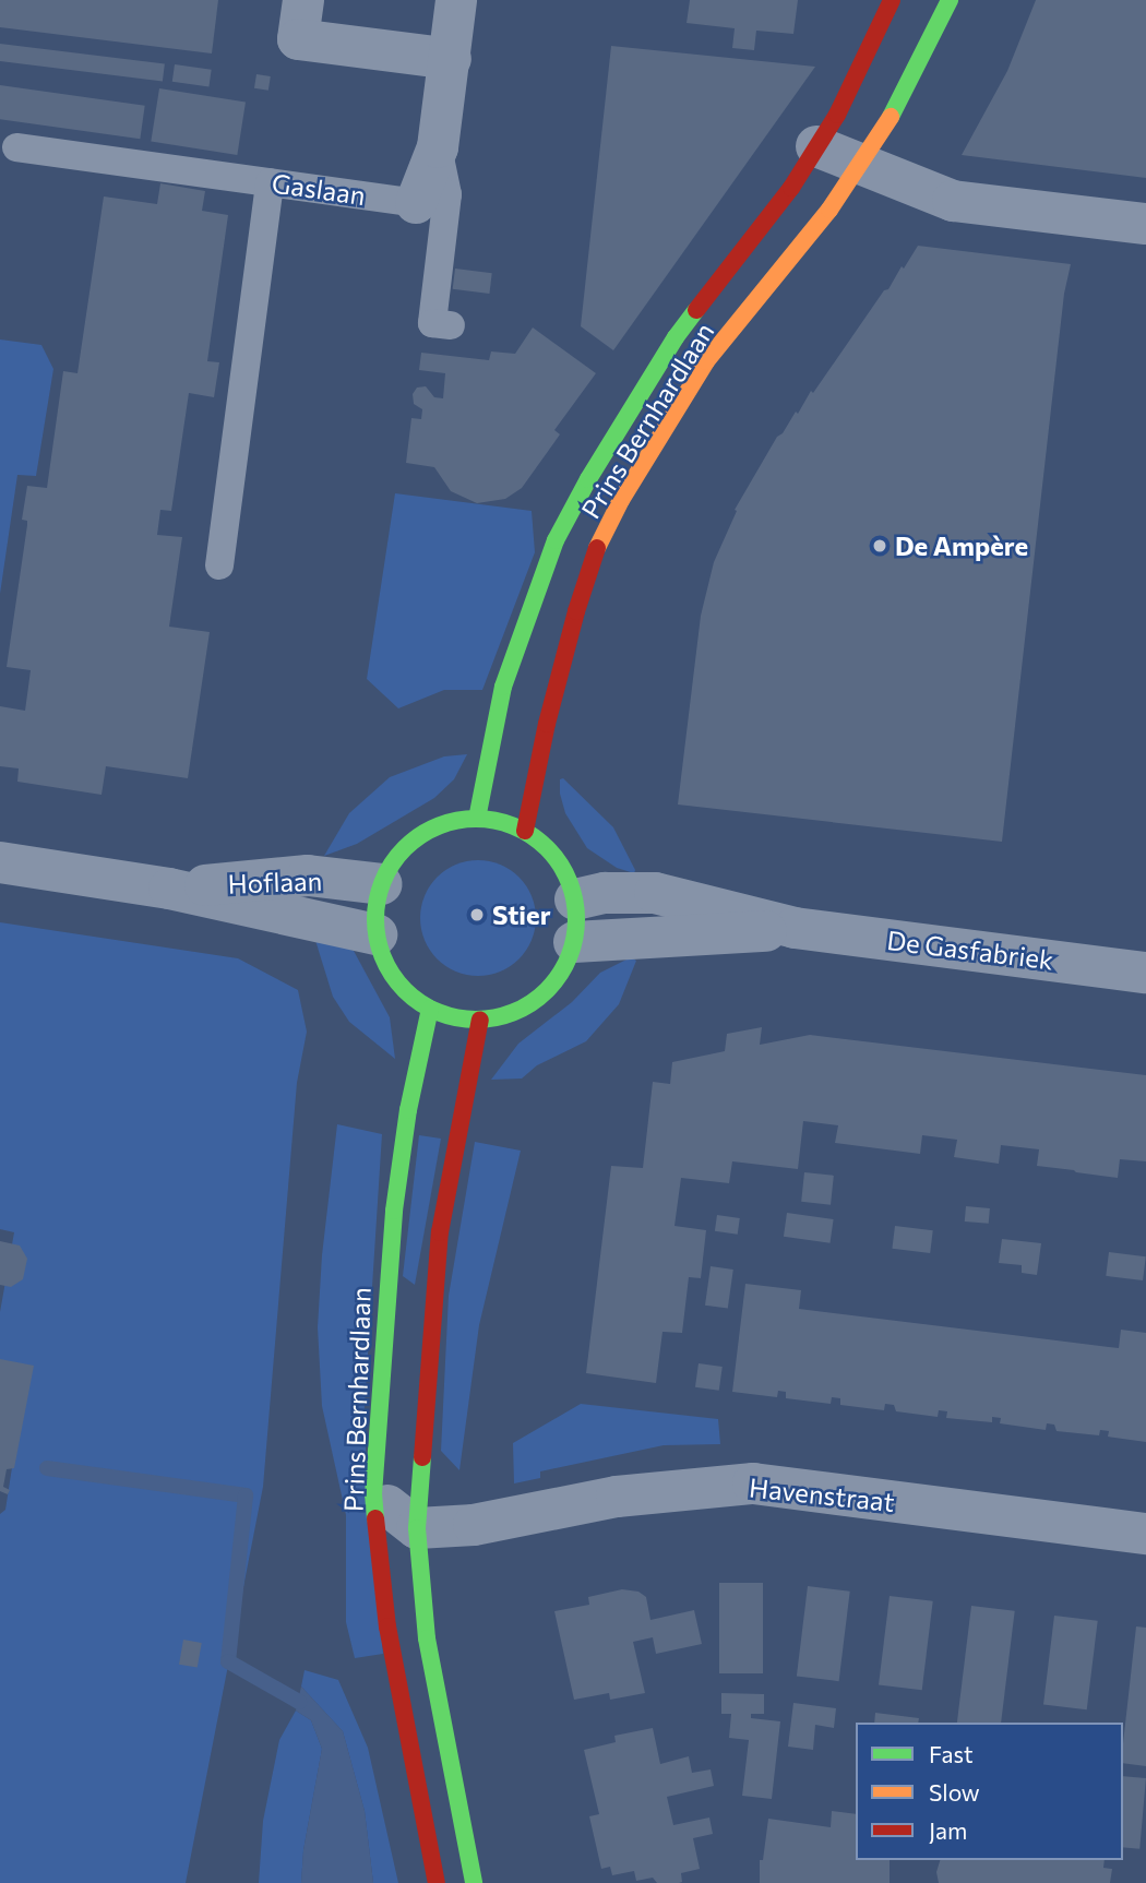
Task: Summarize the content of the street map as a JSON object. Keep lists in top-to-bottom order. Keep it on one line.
{"streets":{"main road":["Prins Bernhardlaan"],"street":["Gaslaan","Hoflaan","De Gasfabriek","Havenstraat"]},"crossings":[["Prins Bernhardlaan","Hoflaan"],["Prins Bernhardlaan","De Gasfabriek"],["Hoflaan","De Gasfabriek"]],"places":["De Ampère","Stier"],"legend":["Fast","Slow","Jam"]}
